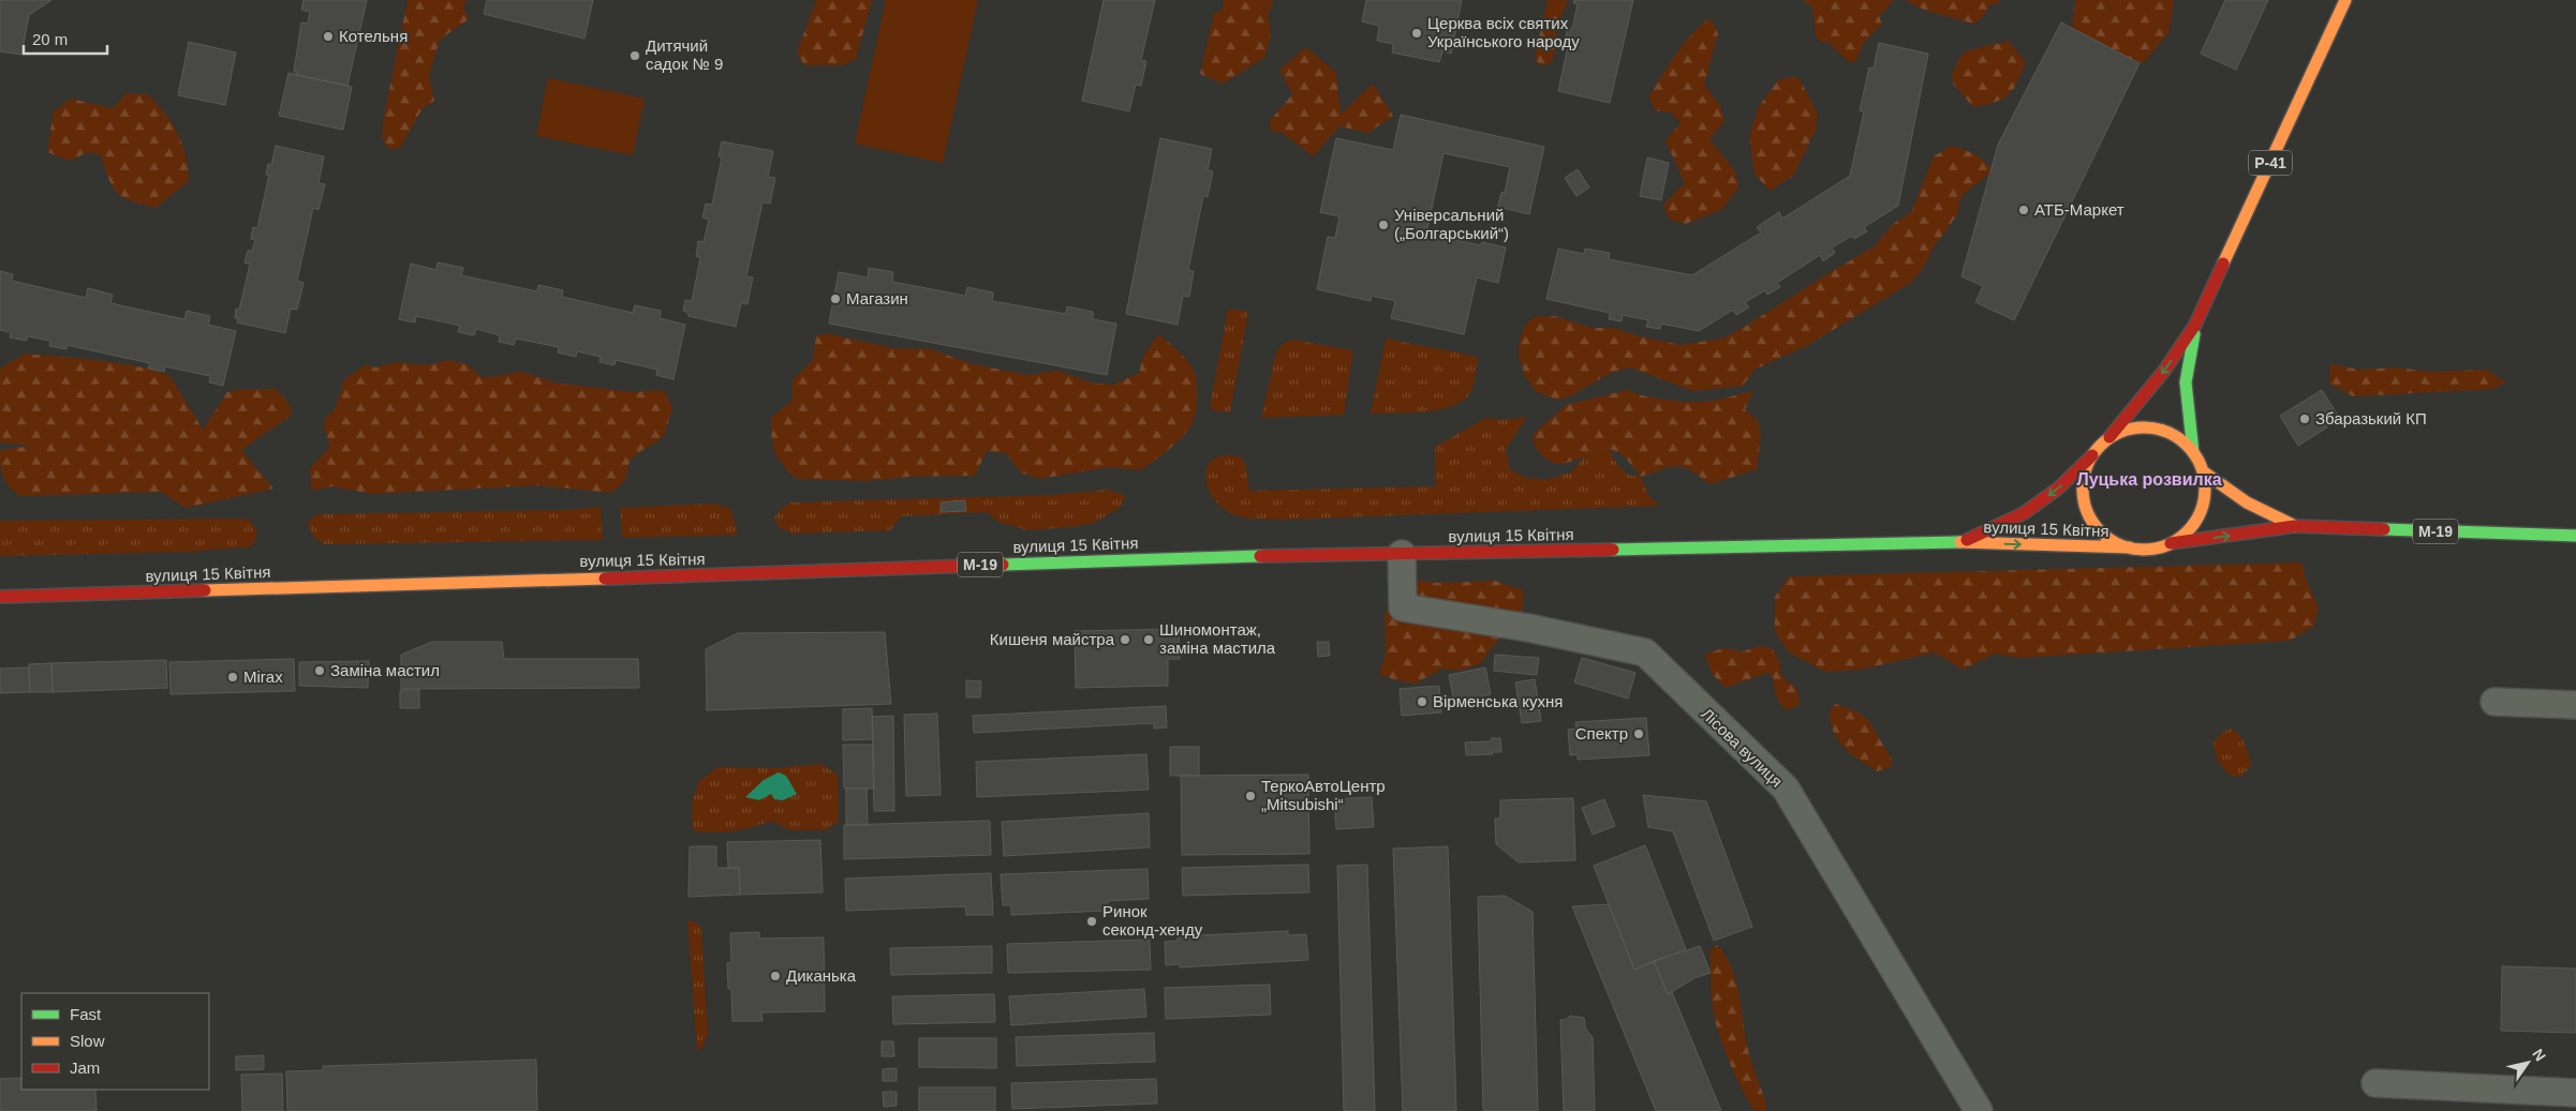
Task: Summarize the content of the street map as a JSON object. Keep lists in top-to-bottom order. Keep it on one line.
{"streets":{"main road":["Р-41","вулиця 15 Квітня","М-19"],"street":["Лісова вулиця"]},"crossings":[["Р-41","вулиця 15 Квітня"],["Р-41","М-19"],["вулиця 15 Квітня","М-19"],["вулиця 15 Квітня","Лісова вулиця"]],"districts":["Луцька розвилка"],"places":["Церква всіх святих Українського народу","Котельня","Дитячий садок № 9","АТБ-Маркет","Універсальний („Болгарський“)","Магазин","Збаразький КП","Кишеня майстра","Шиномонтаж, заміна мастила","Заміна мастил","Mirax","Вірменська кухня","Спектр","ТеркоАвтоЦентр „Mitsubishi“","Ринок секонд-хенду","Диканька"],"legend":["Fast","Slow","Jam"],"scale_bar":"20 m","north":"top right"}
